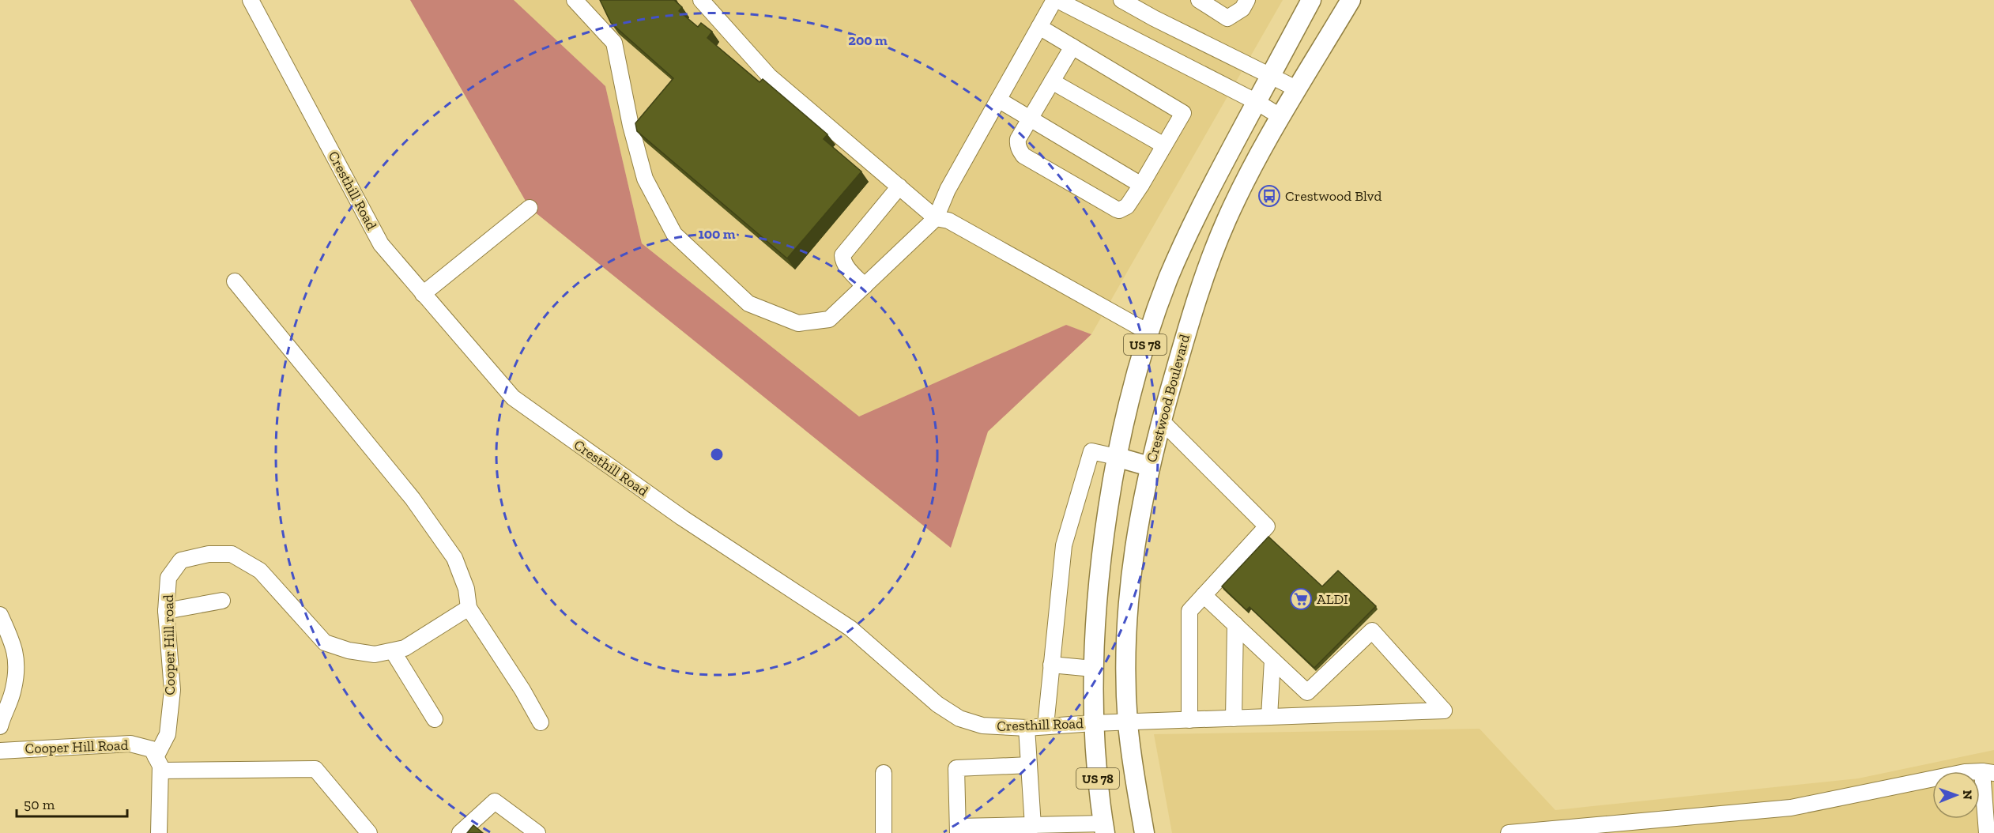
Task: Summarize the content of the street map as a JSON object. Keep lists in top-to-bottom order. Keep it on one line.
{"streets":{"main road":["US 78","Crestwood Boulevard"],"street":["Cresthill Road","Cooper Hill road","Cooper Hill Road"]},"crossings":[["Cresthill Road","US 78"],["Cresthill Road","Crestwood Boulevard"],["Cooper Hill road","Cooper Hill Road"]],"places":{"bus stop":["Crestwood Blvd"],"supermarket":["ALDI"]},"scale_bar":"50 m","north":"right","rings":["200 m","100 m"]}
